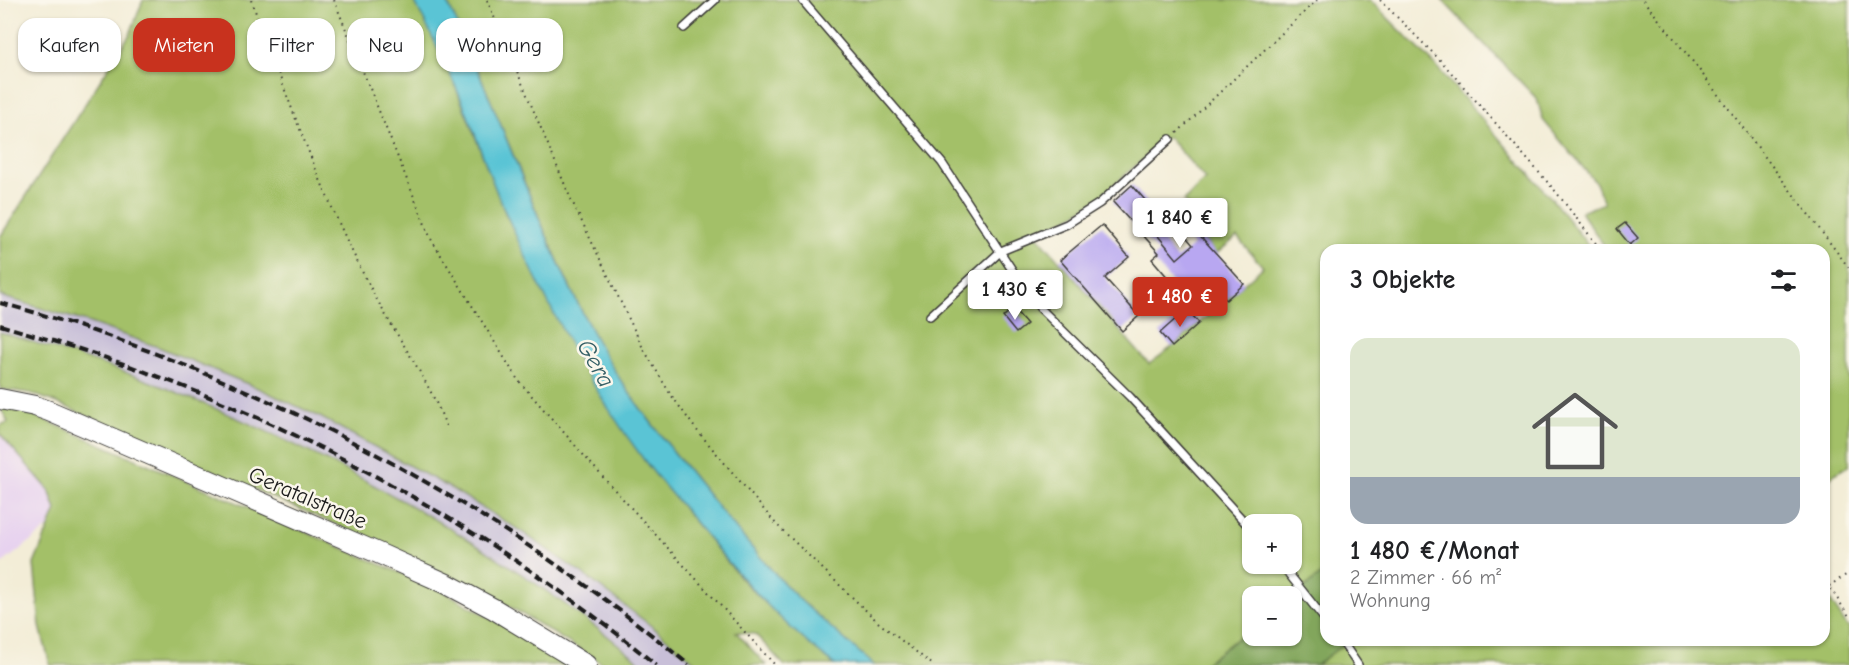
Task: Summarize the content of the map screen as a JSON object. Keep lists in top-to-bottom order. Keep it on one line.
{"streets":{"street":["Geratalstraße"]},"water":["Gera"],"page":{"chip":["Kaufen","Mieten","Filter","Neu","Wohnung"],"price":["1 840 €","1 430 €","1 480 €"],"heading":"3 Objekte","list":[{"name":"1 480 €/Monat","note":"2 Zimmer · 66 m² · Wohnung"}],"map_buttons":["+","−"]}}
